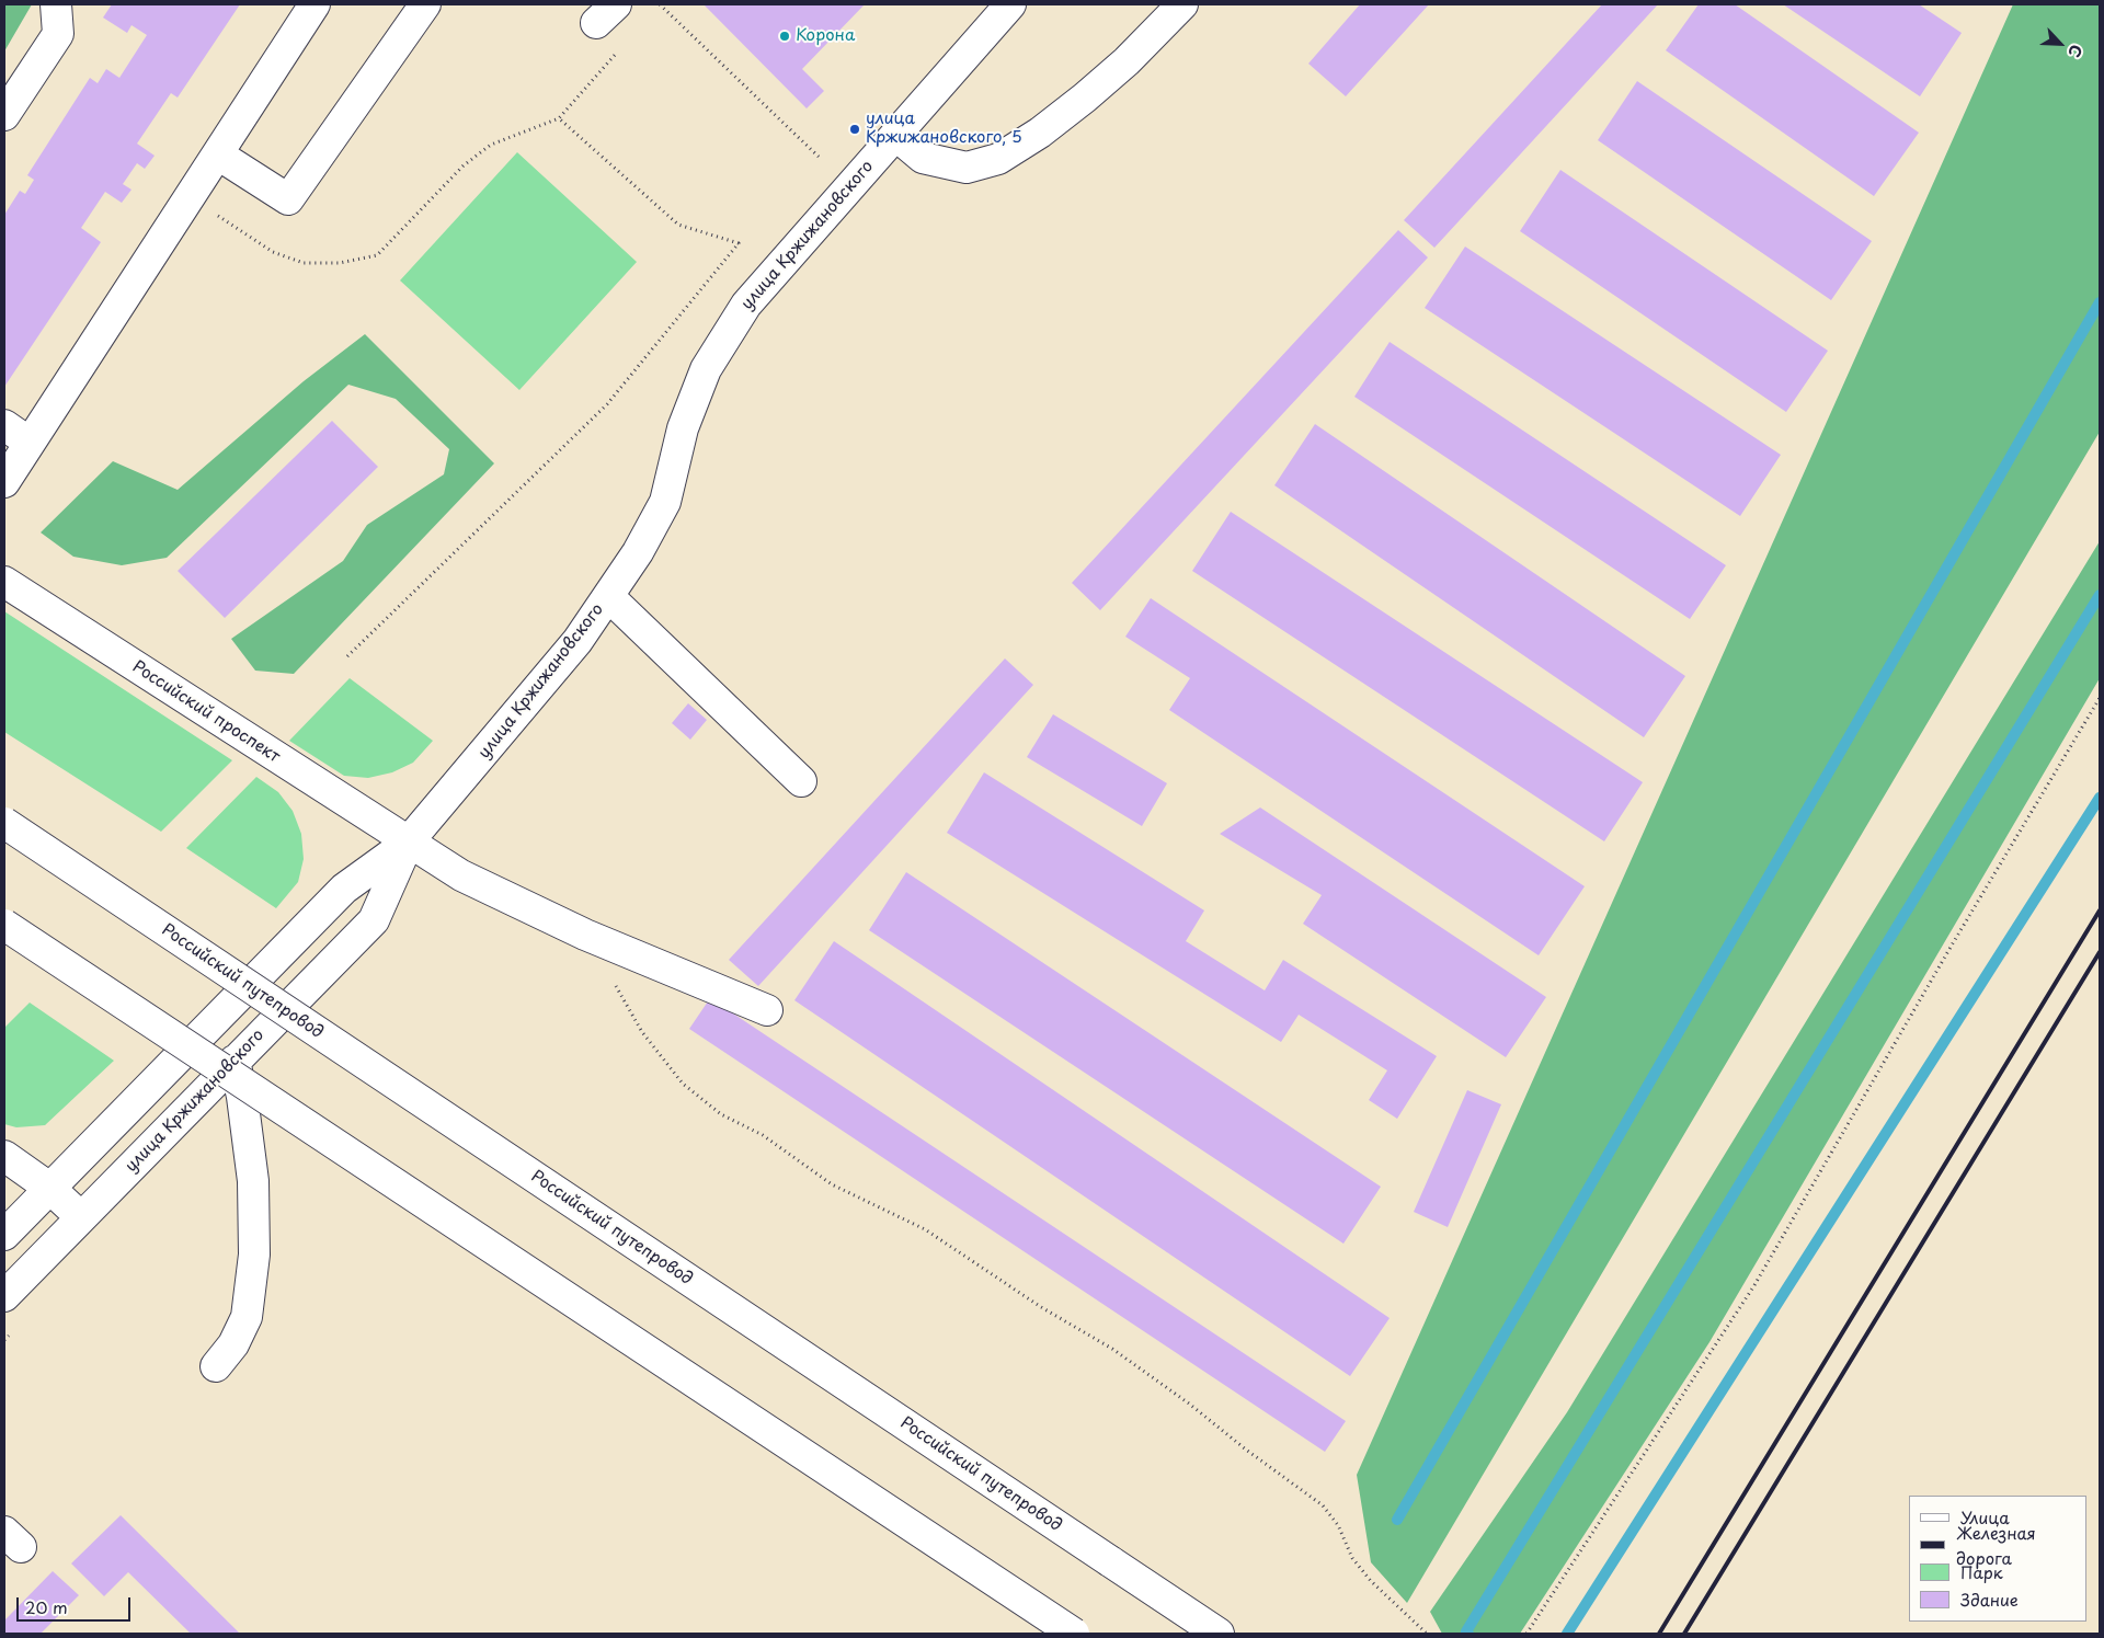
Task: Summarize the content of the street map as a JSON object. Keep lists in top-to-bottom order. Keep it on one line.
{"streets":{"street":["улица Кржижановского","Российский проспект","Российский путепровод"]},"crossings":[["улица Кржижановского","Российский проспект"]],"places":["Корона","улица Кржижановского, 5"],"legend":["Улица","Железная дорога","Парк","Здание"],"scale_bar":"20 m","north":"bottom right"}
